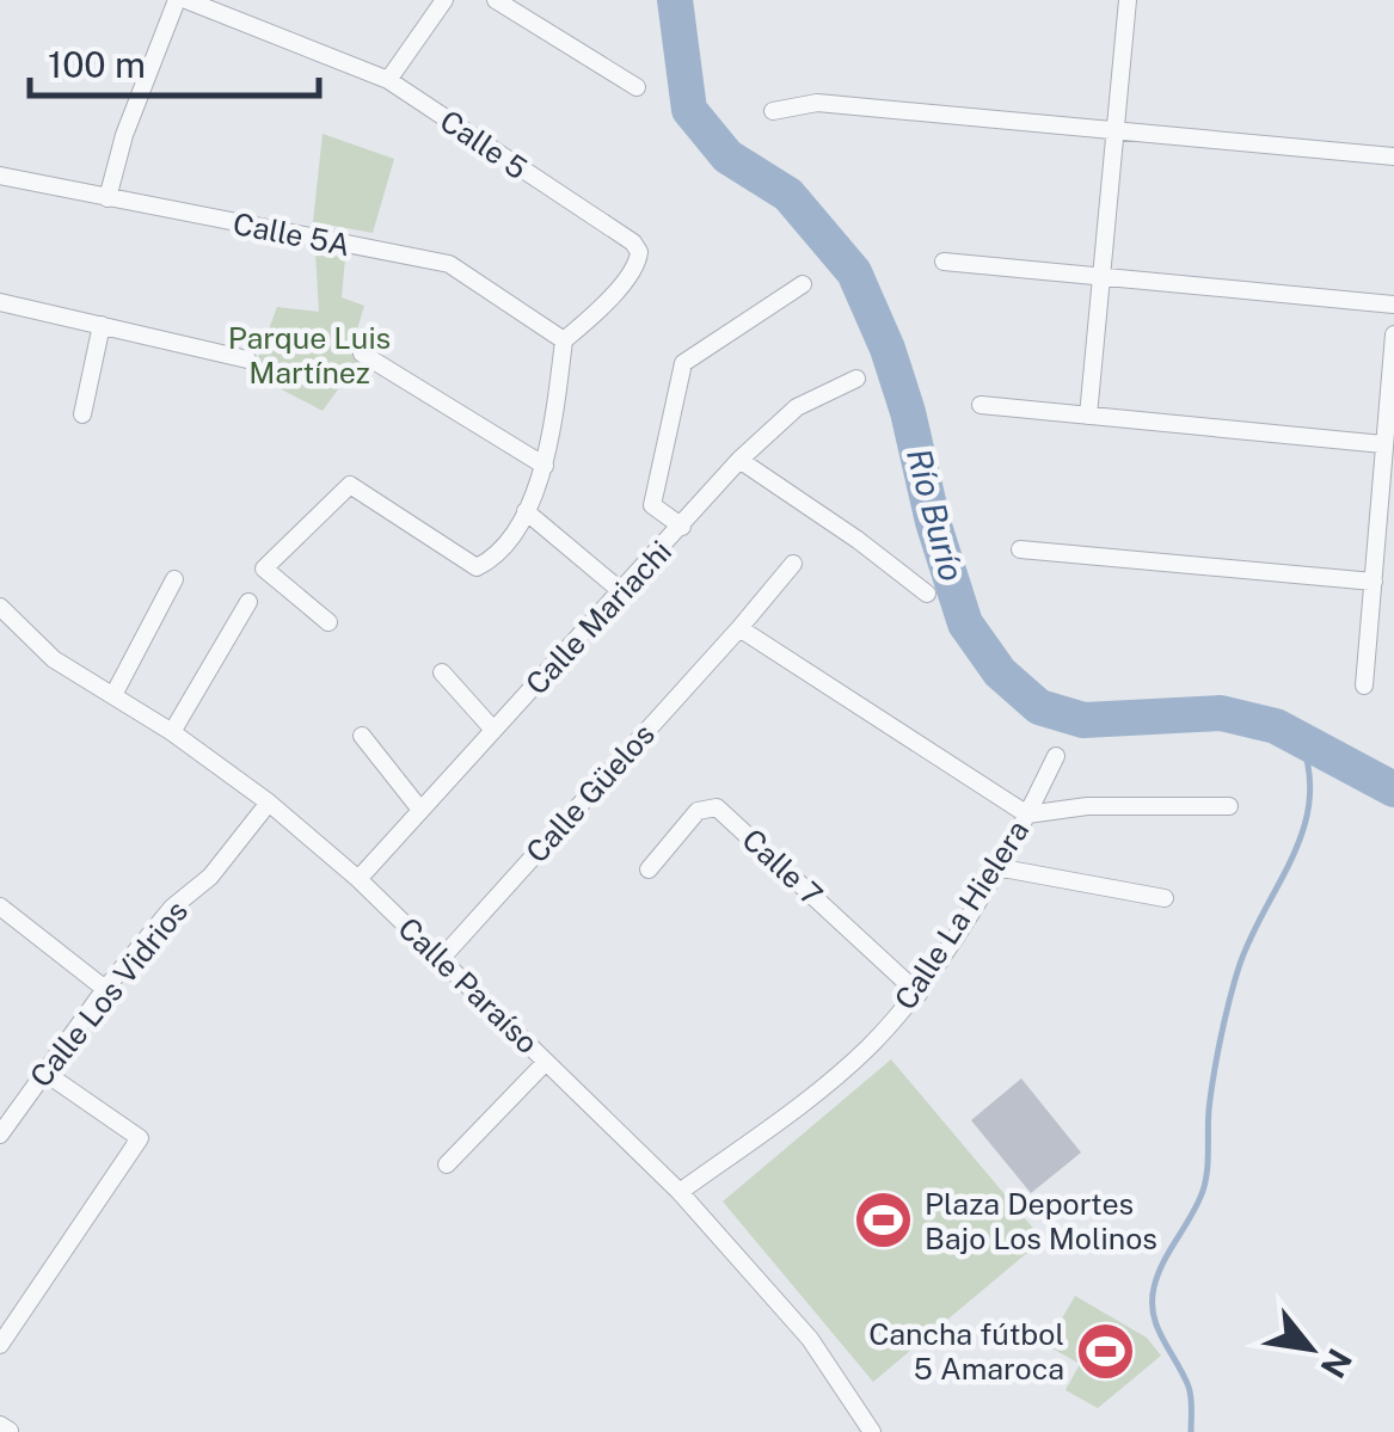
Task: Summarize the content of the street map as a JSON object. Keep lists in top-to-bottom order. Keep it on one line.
{"streets":{"street":["Calle 5","Calle 5A","Calle Mariachi","Calle Güelos","Calle 7","Calle La Hielera","Calle Paraíso","Calle Los Vidrios"]},"crossings":[["Calle 5","Calle 5A"],["Calle Mariachi","Calle Paraíso"],["Calle Güelos","Calle Paraíso"],["Calle 7","Calle La Hielera"],["Calle La Hielera","Calle Paraíso"],["Calle Paraíso","Calle Los Vidrios"]],"water":["Río Burío"],"parks":["Parque Luis Martínez"],"places":{"sports":["Plaza Deportes Bajo Los Molinos","Cancha fútbol 5 Amaroca"]},"scale_bar":"100 m","north":"bottom right"}
